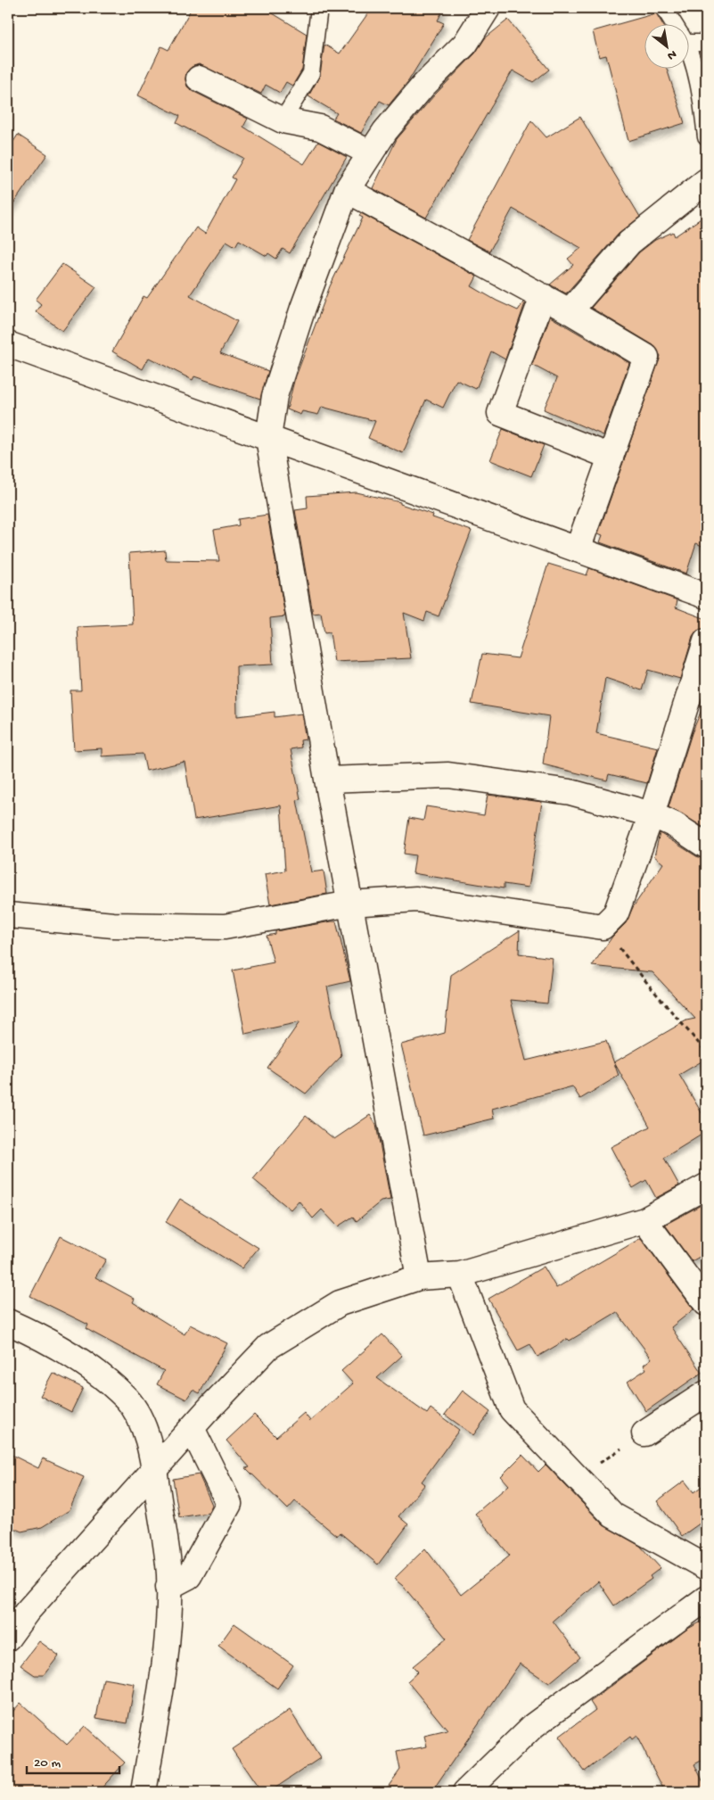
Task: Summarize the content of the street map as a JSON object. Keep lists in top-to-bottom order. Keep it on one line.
{"scale_bar":"20 m","north":"bottom right"}
